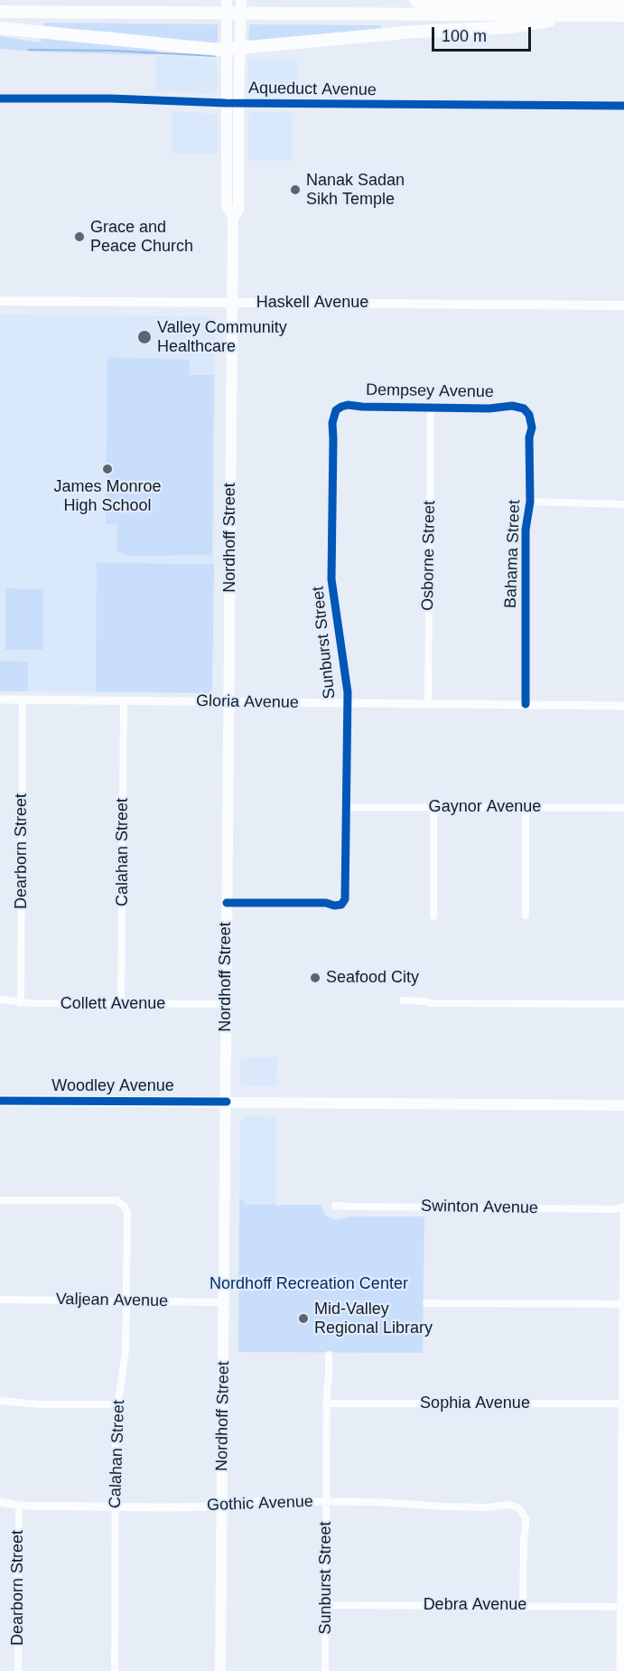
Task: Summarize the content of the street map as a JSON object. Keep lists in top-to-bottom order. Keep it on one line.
{"streets":{"main road":["Haskell Avenue","Nordhoff Street","Woodley Avenue"],"street":["Aqueduct Avenue","Dempsey Avenue","Bahama Street","Osborne Street","Sunburst Street","Gloria Avenue","Gaynor Avenue","Dearborn Street","Calahan Street","Collett Avenue","Swinton Avenue","Valjean Avenue","Sophia Avenue","Gothic Avenue","Debra Avenue"]},"crossings":[["Aqueduct Avenue","Nordhoff Street"],["Haskell Avenue","Nordhoff Street"],["Dempsey Avenue","Bahama Street"],["Dempsey Avenue","Osborne Street"],["Dempsey Avenue","Sunburst Street"],["Nordhoff Street","Sunburst Street"],["Nordhoff Street","Gloria Avenue"],["Nordhoff Street","Collett Avenue"],["Nordhoff Street","Woodley Avenue"],["Nordhoff Street","Valjean Avenue"],["Nordhoff Street","Gothic Avenue"],["Bahama Street","Gloria Avenue"],["Osborne Street","Gloria Avenue"],["Sunburst Street","Gloria Avenue"],["Sunburst Street","Gaynor Avenue"],["Sunburst Street","Sophia Avenue"],["Sunburst Street","Gothic Avenue"],["Sunburst Street","Debra Avenue"],["Gloria Avenue","Dearborn Street"],["Gloria Avenue","Calahan Street"],["Dearborn Street","Collett Avenue"],["Dearborn Street","Gothic Avenue"],["Calahan Street","Collett Avenue"],["Calahan Street","Valjean Avenue"],["Calahan Street","Gothic Avenue"],["Gothic Avenue","Debra Avenue"]],"parks":["Nordhoff Recreation Center"],"places":["Nanak Sadan Sikh Temple","Grace and Peace Church","Valley Community Healthcare","James Monroe High School","Seafood City","Mid-Valley Regional Library"],"scale_bar":"100 m"}
